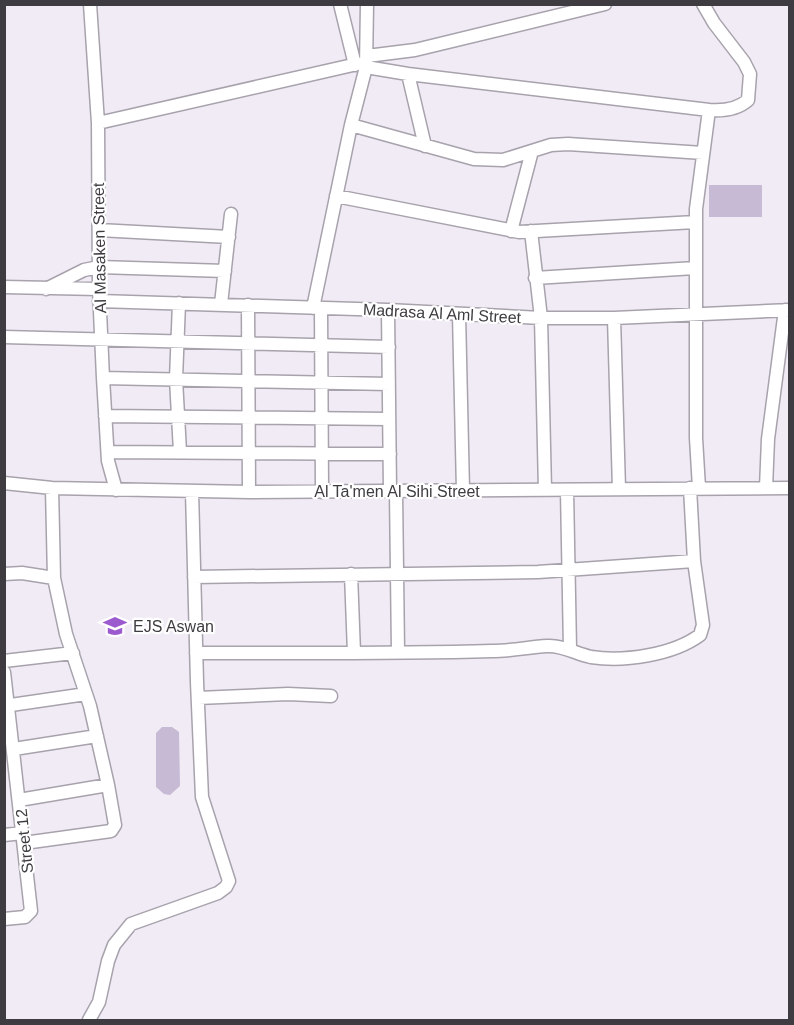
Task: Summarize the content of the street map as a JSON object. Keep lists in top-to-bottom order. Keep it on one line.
{"streets":{"street":["Al Masaken Street","Madrasa Al Aml Street","Al Ta'men Al Sihi Street","Street 12"]},"crossings":[["Al Masaken Street","Madrasa Al Aml Street"],["Al Masaken Street","Al Ta'men Al Sihi Street"]],"places":{"school or university":["EJS Aswan"]}}
